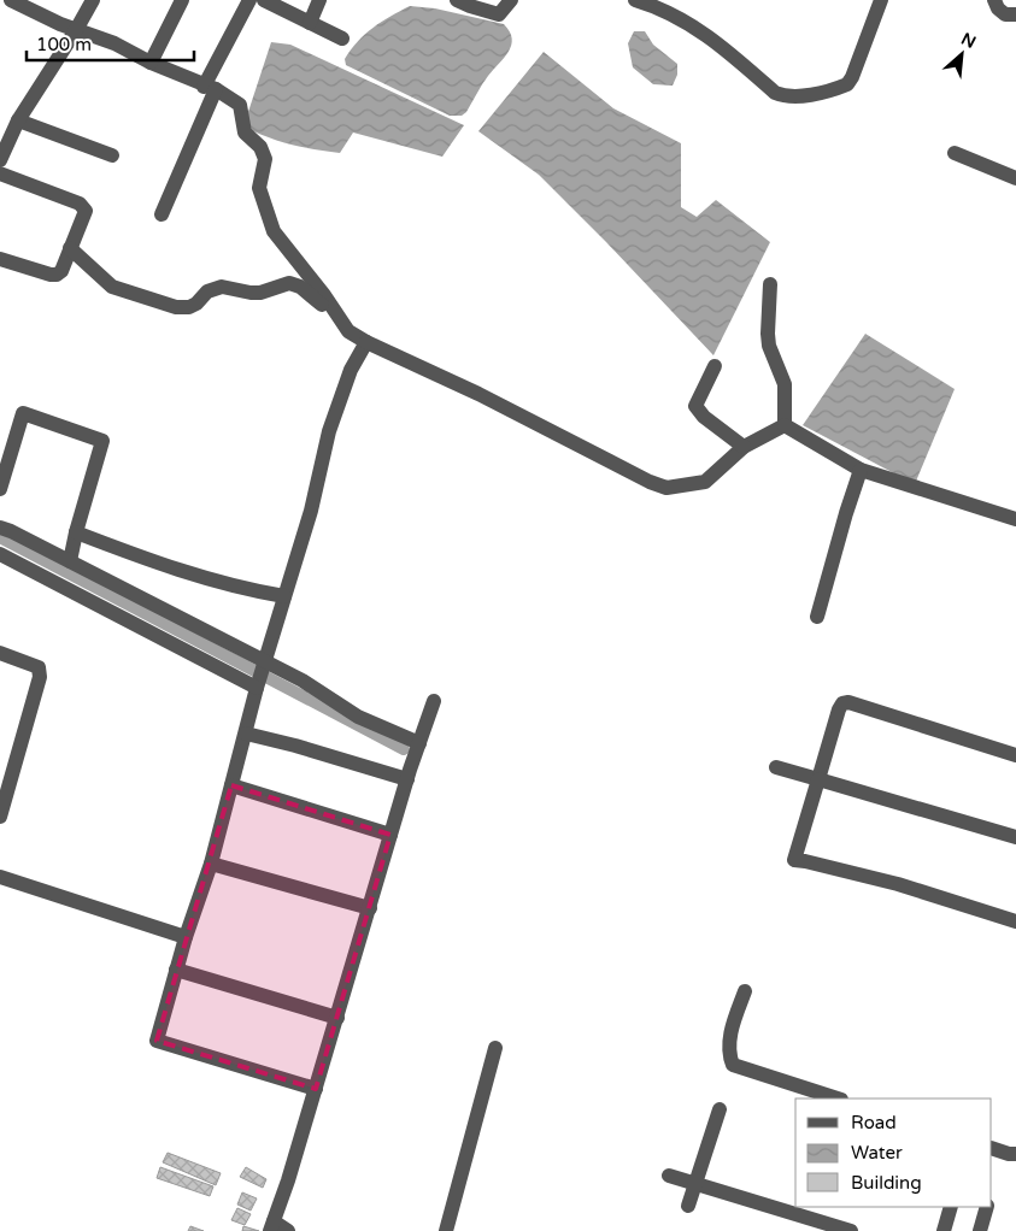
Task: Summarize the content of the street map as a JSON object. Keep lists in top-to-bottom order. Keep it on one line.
{"legend":["Road","Water","Building"],"scale_bar":"100 m","north":"top right"}
